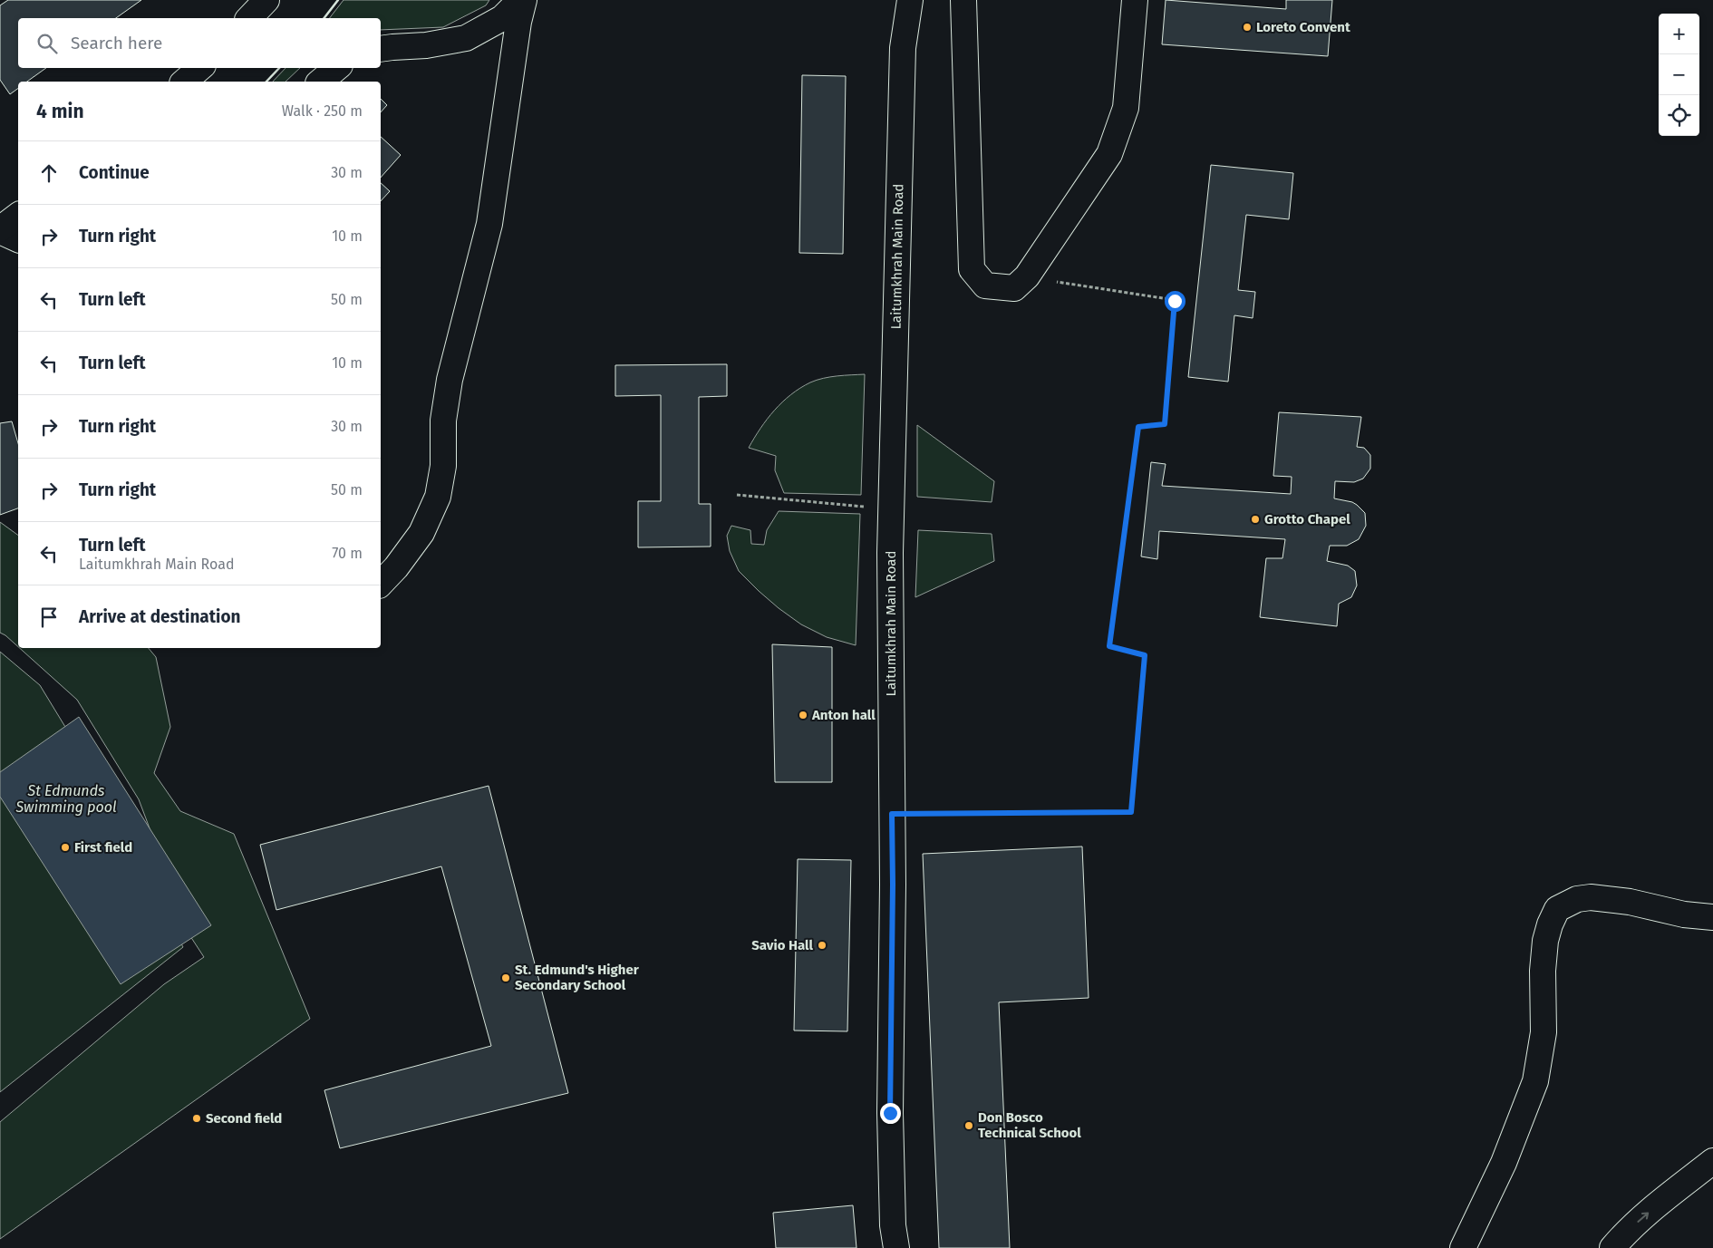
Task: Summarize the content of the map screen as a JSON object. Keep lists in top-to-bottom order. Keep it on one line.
{"streets":{"main road":["Laitumkhrah Main Road"]},"water":["St Edmunds Swimming pool"],"places":["Loreto Convent","Grotto Chapel","Anton hall","First field","Savio Hall","St. Edmund's Higher Secondary School","Second field","Don Bosco Technical School"],"page":{"map_buttons":["+","−"],"search":"Search here","heading":["4 min","Walk · 250 m"],"list":[["Continue","30 m"],["Turn right","10 m"],["Turn left","50 m"],["Turn left","10 m"],["Turn right","30 m"],["Turn right","50 m"],["Turn left","Laitumkhrah Main Road","70 m"],"Arrive at destination"]}}
